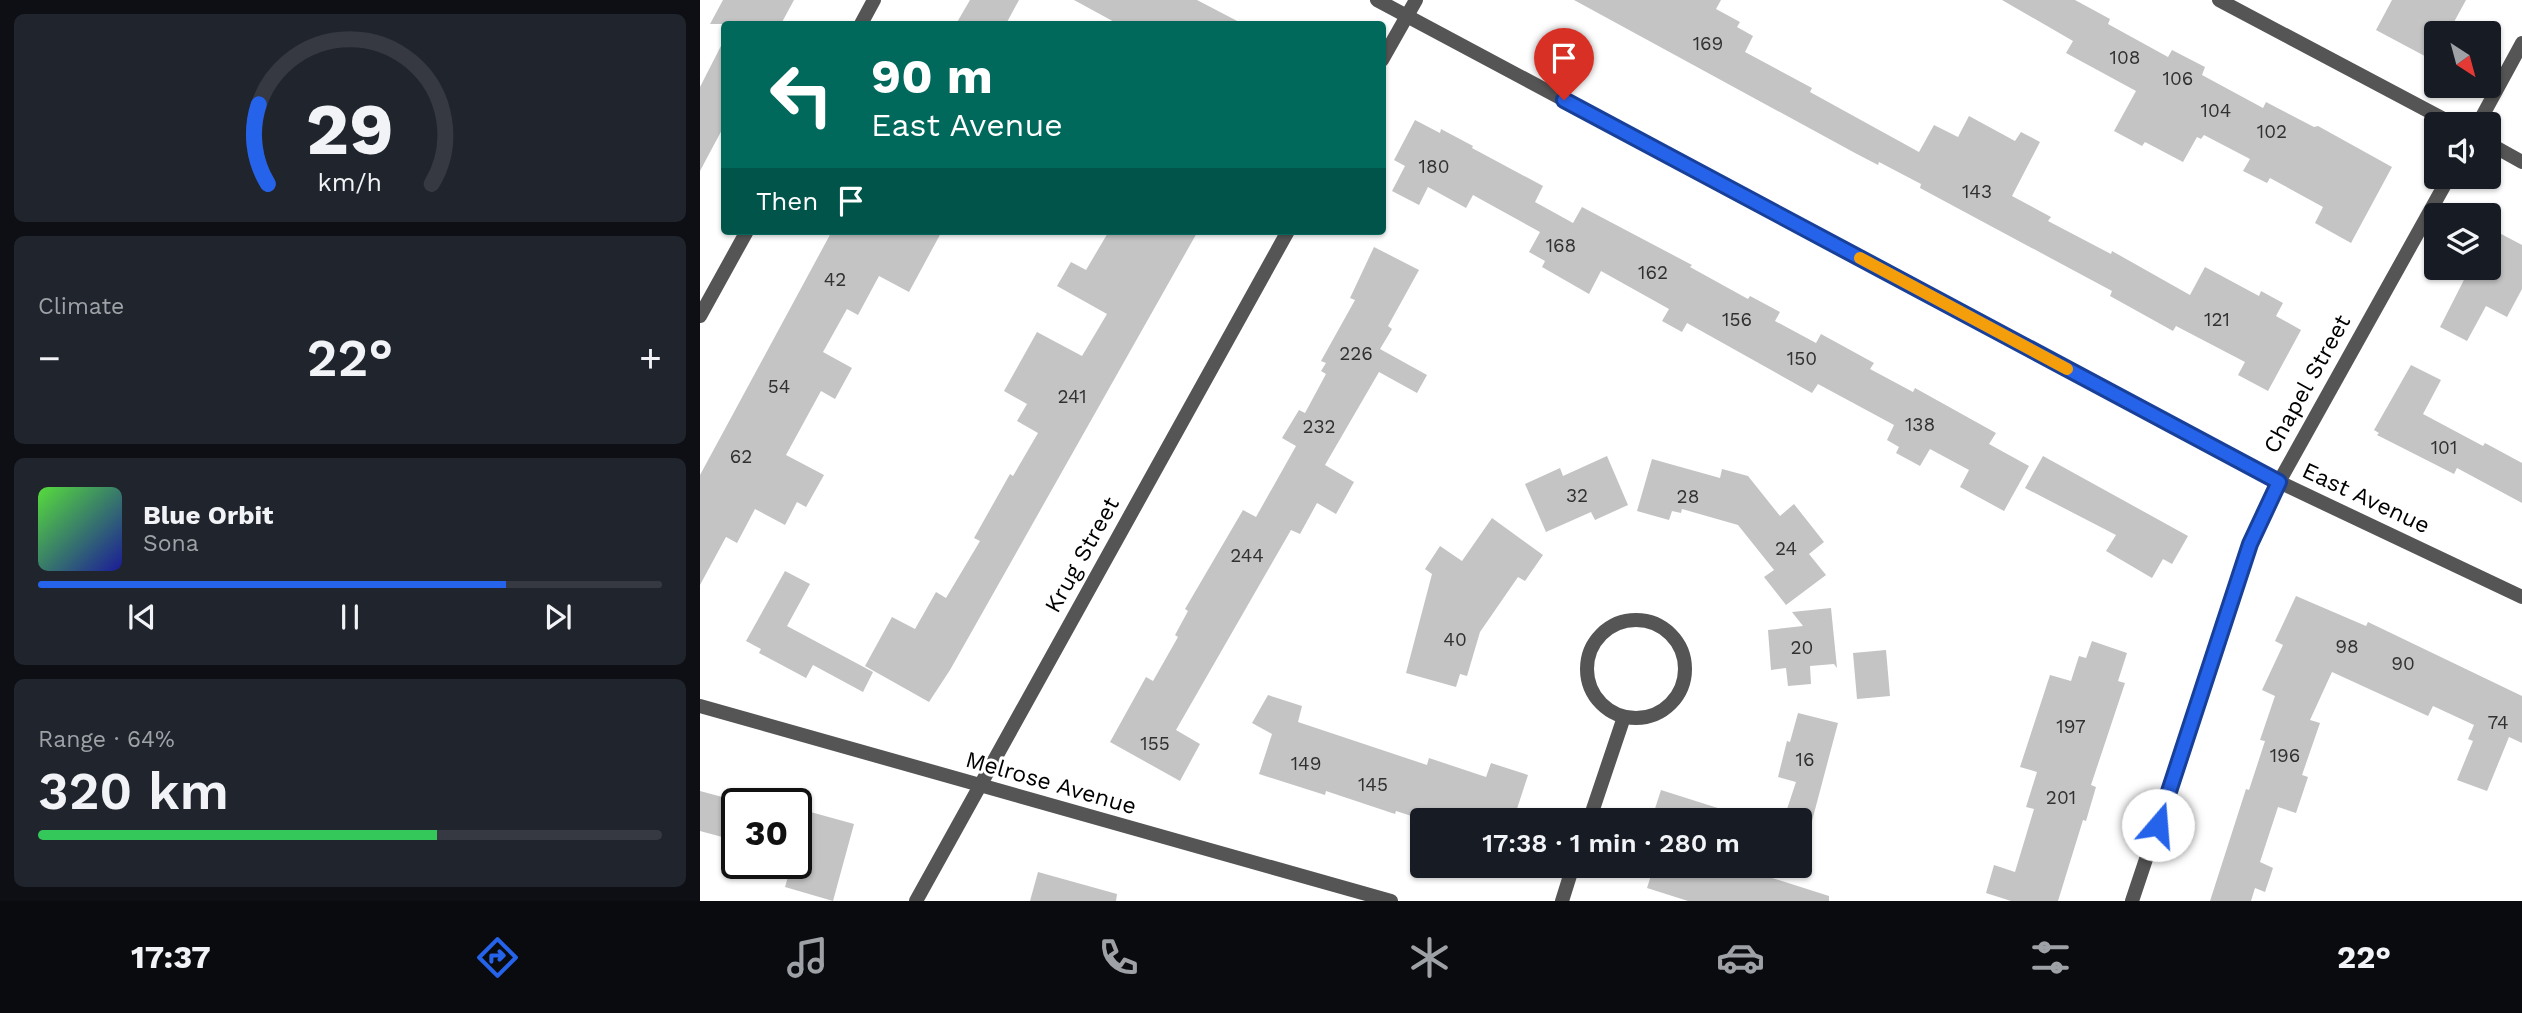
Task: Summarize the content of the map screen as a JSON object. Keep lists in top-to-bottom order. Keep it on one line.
{"streets":{"street":["Chapel Street","East Avenue","Krug Street","Melrose Avenue"]},"crossings":[["Chapel Street","East Avenue"],["Krug Street","Melrose Avenue"]],"house_numbers":["169","108","106","104","102","180","143","168","162","42","156","121","226","150","54","241","138","232","101","62","32","28","24","244","40","98","20","90","74","197","155","196","16","149","145","201"],"north":"bottom right","page":{"turn":["90 m","East Avenue"],"then":"Then","tile":["Climate",["Range · 64%","320 km"]],"heat":["−","22°","+"],"song":["Blue Orbit","Sona"],"limit":"30","trip":"17:38 · 1 min · 280 m","tabs":["17:37","22°"],"gauge":["29","km/h"]}}
